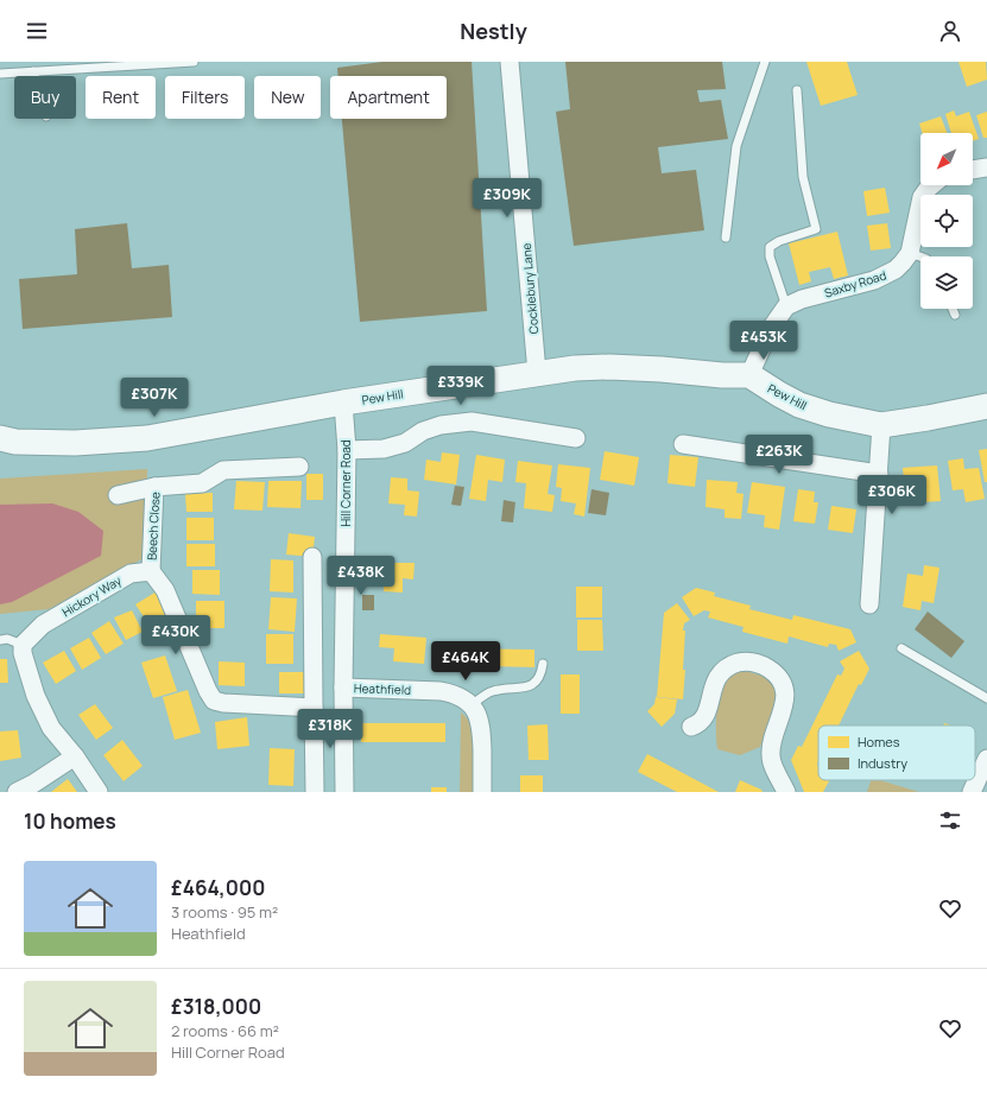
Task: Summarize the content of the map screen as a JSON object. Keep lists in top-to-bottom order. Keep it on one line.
{"streets":{"main road":["Pew Hill"],"street":["Saxby Road","Cocklebury Lane","Hill Corner Road","Beech Close","Hickory Way","Heathfield"]},"crossings":[["Cocklebury Lane","Pew Hill"],["Pew Hill","Hill Corner Road"],["Hill Corner Road","Heathfield"],["Beech Close","Hickory Way"]],"legend":["Homes","Industry"],"north":"bottom left","page":{"header":"Nestly","chip":["Buy","Rent","Filters","New","Apartment"],"price":["£309K","£453K","£339K","£307K","£263K","£306K","£438K","£430K","£464K","£318K"],"heading":"10 homes","list":[{"name":"£464,000","note":"3 rooms · 95 m² · Heathfield"},{"name":"£318,000","note":"2 rooms · 66 m² · Hill Corner Road"}]}}
